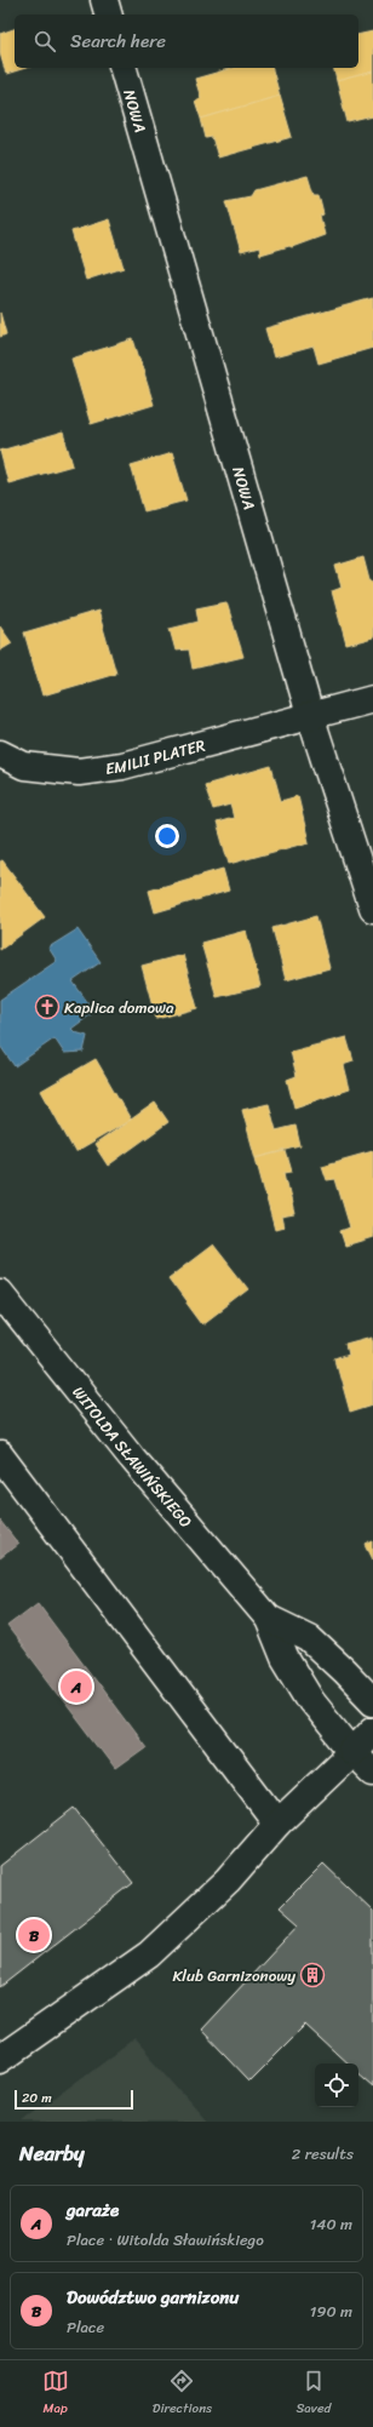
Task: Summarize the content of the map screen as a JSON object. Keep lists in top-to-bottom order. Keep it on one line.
{"streets":{"street":["NOWA","EMILII PLATER","WITOLDA SŁAWIŃSKIEGO"]},"crossings":[["NOWA","EMILII PLATER"]],"places":{"church":["Kaplica domowa"],"building":["Klub Garnizonowy"]},"scale_bar":"20 m","page":{"search":"Search here","pins":["A","B"],"scale":"20 m","heading":["Nearby","2 results"],"list":[{"mark":"A","name":"garaże","note":"Place · Witolda Sławińskiego","value":"140 m"},{"mark":"B","name":"Dowództwo garnizonu","note":"Place","value":"190 m"}],"nav":["Map","Directions","Saved"]}}
